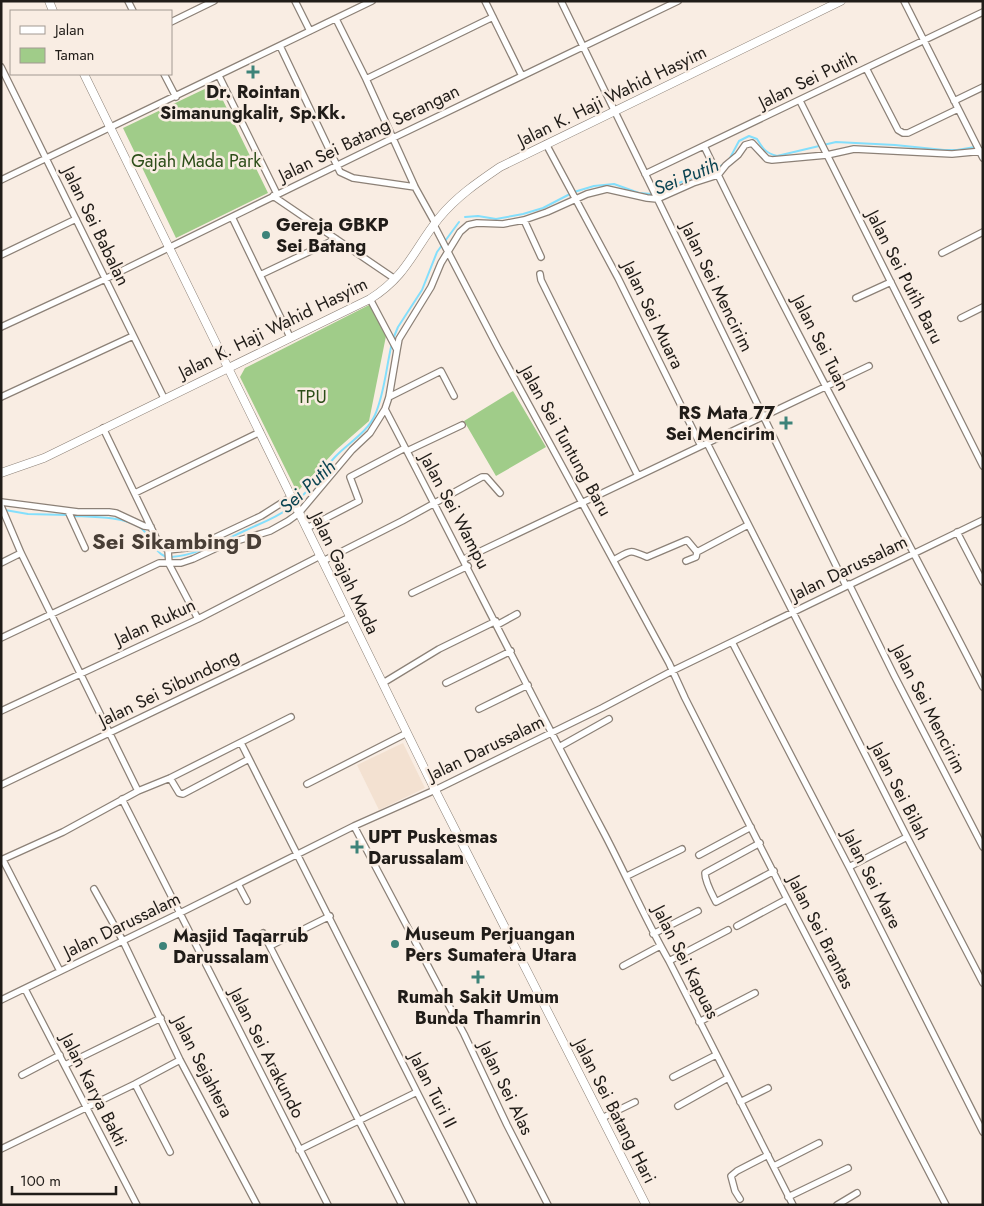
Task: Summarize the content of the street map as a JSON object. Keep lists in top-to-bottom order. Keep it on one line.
{"streets":{"street":["Jalan Sei Putih","Jalan K. Haji Wahid Hasyim","Jalan Sei Batang Serangan","Jalan Sei Babalan","Jalan Sei Putih Baru","Jalan Sei Mencirim","Jalan Sei Muara","Jalan Sei Tuan","Jalan Sei Tuntung Baru","Jalan Sei Wampu","Jalan Darussalam","Jalan Gajah Mada","Jalan Rukun","Jalan Sei Sibundong","Jalan Sei Bilah","Jalan Sei Mare","Jalan Sei Brantas","Jalan Sei Kapuas","Jalan Sei Arakundo","Jalan Sejahtera","Jalan Sei Alas","Jalan Karya Bakti","Jalan Turi II","Jalan Sei Batang Hari"]},"crossings":[["Jalan Sei Putih","Jalan Sei Putih Baru"],["Jalan Sei Putih","Jalan Sei Mencirim"],["Jalan Sei Putih","Jalan Sei Tuan"],["Jalan K. Haji Wahid Hasyim","Jalan Sei Babalan"],["Jalan K. Haji Wahid Hasyim","Jalan Sei Mencirim"],["Jalan K. Haji Wahid Hasyim","Jalan Sei Muara"],["Jalan K. Haji Wahid Hasyim","Jalan Sei Tuntung Baru"],["Jalan K. Haji Wahid Hasyim","Jalan Gajah Mada"],["Jalan Sei Batang Serangan","Jalan Sei Babalan"],["Jalan Sei Batang Serangan","Jalan Sei Mencirim"],["Jalan Sei Batang Serangan","Jalan Sei Tuntung Baru"],["Jalan Sei Batang Serangan","Jalan Gajah Mada"],["Jalan Sei Mencirim","Jalan Darussalam"],["Jalan Sei Muara","Jalan Sei Bilah"],["Jalan Sei Tuan","Jalan Darussalam"],["Jalan Sei Tuntung Baru","Jalan Darussalam"],["Jalan Sei Tuntung Baru","Jalan Sei Brantas"],["Jalan Sei Wampu","Jalan Darussalam"],["Jalan Sei Wampu","Jalan Rukun"],["Jalan Sei Wampu","Jalan Sei Kapuas"],["Jalan Darussalam","Jalan Gajah Mada"],["Jalan Darussalam","Jalan Sei Bilah"],["Jalan Darussalam","Jalan Sei Mare"],["Jalan Darussalam","Jalan Sei Brantas"],["Jalan Darussalam","Jalan Sei Kapuas"],["Jalan Darussalam","Jalan Sei Arakundo"],["Jalan Darussalam","Jalan Sejahtera"],["Jalan Darussalam","Jalan Sei Alas"],["Jalan Darussalam","Jalan Karya Bakti"],["Jalan Darussalam","Jalan Turi II"],["Jalan Darussalam","Jalan Sei Batang Hari"],["Jalan Gajah Mada","Jalan Rukun"],["Jalan Gajah Mada","Jalan Sei Sibundong"],["Jalan Gajah Mada","Jalan Sei Batang Hari"]],"districts":["Sei Sikambing D"],"water":["Sei Putih"],"parks":["Gajah Mada Park","TPU"],"places":{"health":["Dr. Rointan Simanungkalit, Sp.Kk.","RS Mata 77 Sei Mencirim","UPT Puskesmas Darussalam","Rumah Sakit Umum Bunda Thamrin"],"other":["Gereja GBKP Sei Batang","Museum Perjuangan Pers Sumatera Utara","Masjid Taqarrub Darussalam"]},"legend":["Jalan","Taman"],"scale_bar":"100 m"}
